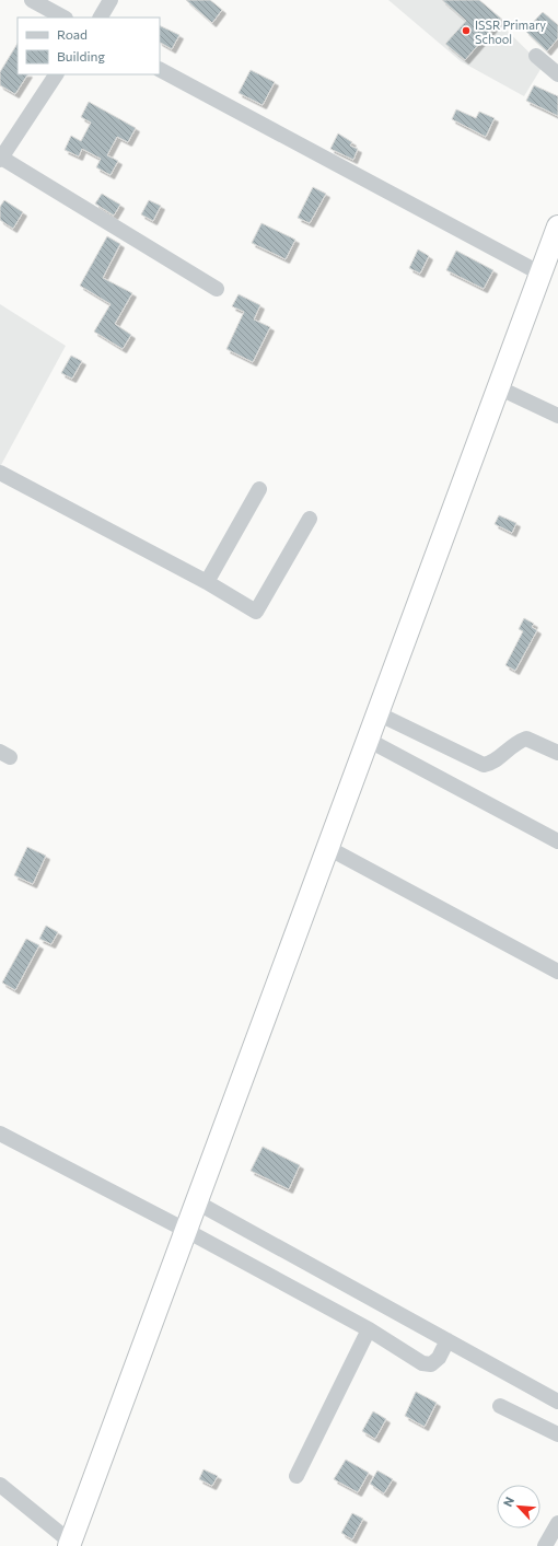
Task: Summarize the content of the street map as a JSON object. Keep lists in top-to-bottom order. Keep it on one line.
{"places":["ISSR Primary School"],"legend":["Road","Building"],"north":"top left"}
